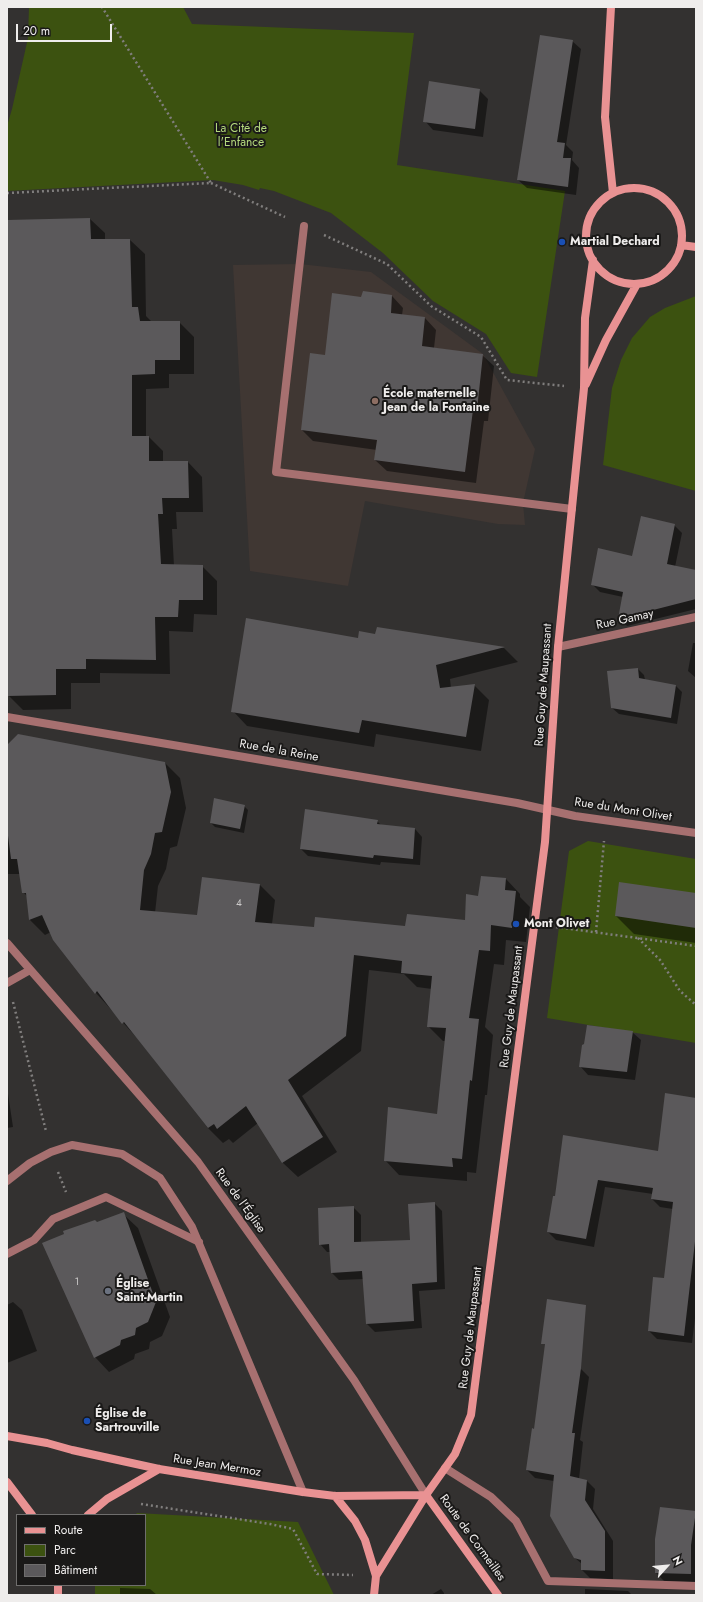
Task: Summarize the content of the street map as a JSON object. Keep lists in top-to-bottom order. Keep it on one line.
{"streets":{"main road":["Rue Guy de Maupassant","Rue Jean Mermoz","Route de Cormeilles"],"street":["Rue Gamay","Rue de la Reine","Rue du Mont Olivet","Rue de l'Église"]},"crossings":[["Rue Gamay","Rue Guy de Maupassant"],["Rue Guy de Maupassant","Rue de la Reine"],["Rue Guy de Maupassant","Rue du Mont Olivet"],["Rue Guy de Maupassant","Rue de l'Église"],["Rue Guy de Maupassant","Rue Jean Mermoz"],["Rue Guy de Maupassant","Route de Cormeilles"],["Rue de la Reine","Rue du Mont Olivet"],["Rue de l'Église","Rue Jean Mermoz"],["Rue de l'Église","Route de Cormeilles"],["Rue Jean Mermoz","Route de Cormeilles"]],"parks":["La Cité de l'Enfance"],"places":["Martial Dechard","École maternelle Jean de la Fontaine","Mont Olivet","Église Saint-Martin","Église de Sartrouville"],"house_numbers":["4","1"],"legend":["Route","Parc","Bâtiment"],"scale_bar":"20 m","north":"top right"}
